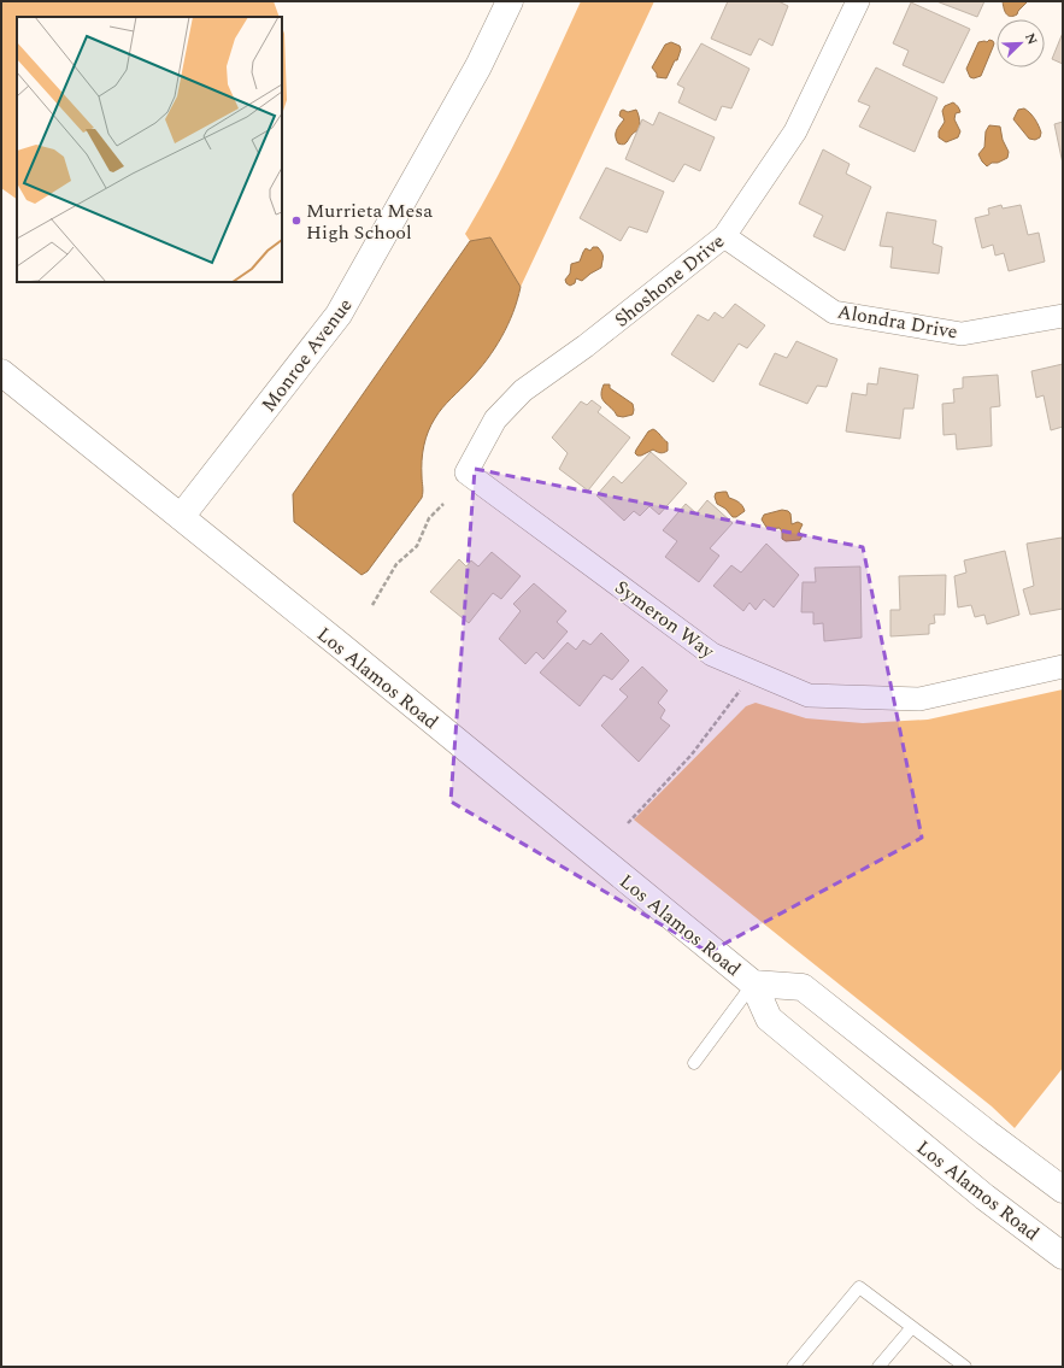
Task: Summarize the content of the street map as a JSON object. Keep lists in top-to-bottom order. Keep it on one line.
{"streets":{"main road":["Monroe Avenue","Los Alamos Road"],"street":["Shoshone Drive","Alondra Drive","Symeron Way"]},"crossings":[["Shoshone Drive","Alondra Drive"],["Shoshone Drive","Symeron Way"],["Monroe Avenue","Los Alamos Road"]],"places":["Murrieta Mesa High School"],"north":"top right"}
